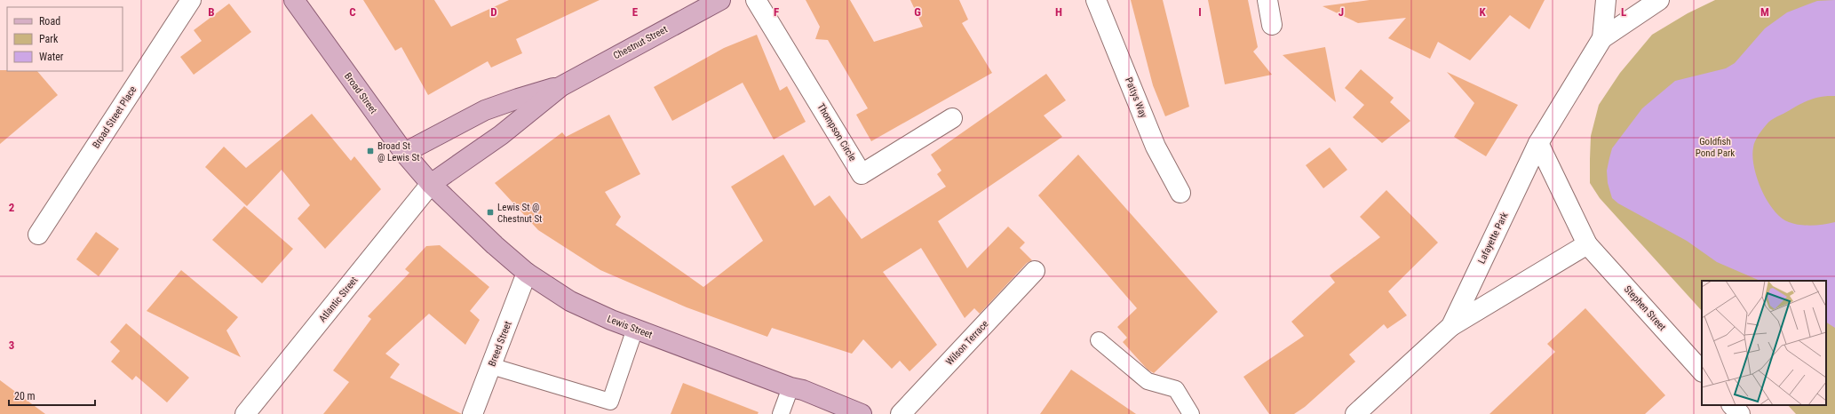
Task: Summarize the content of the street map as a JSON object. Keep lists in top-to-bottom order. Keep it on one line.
{"streets":{"main road":["Chestnut Street","Broad Street","Lewis Street"],"street":["Pattys Way","Broad Street Place","Thompson Circle","Lafayette Park","Atlantic Street","Stephen Street","Wilson Terrace","Breed Street"]},"crossings":[["Chestnut Street","Broad Street"],["Chestnut Street","Atlantic Street"],["Chestnut Street","Lewis Street"],["Broad Street","Atlantic Street"],["Broad Street","Lewis Street"],["Lafayette Park","Stephen Street"],["Atlantic Street","Lewis Street"],["Lewis Street","Breed Street"]],"parks":["Goldfish Pond Park"],"places":{"transit":["Broad St @ Lewis St","Lewis St @ Chestnut St"]},"legend":["Road","Park","Water"],"scale_bar":"20 m","grid":{"columns":["B","C","D","E","F","G","H","I","J","K","L","M"],"rows":["2","3"]}}
